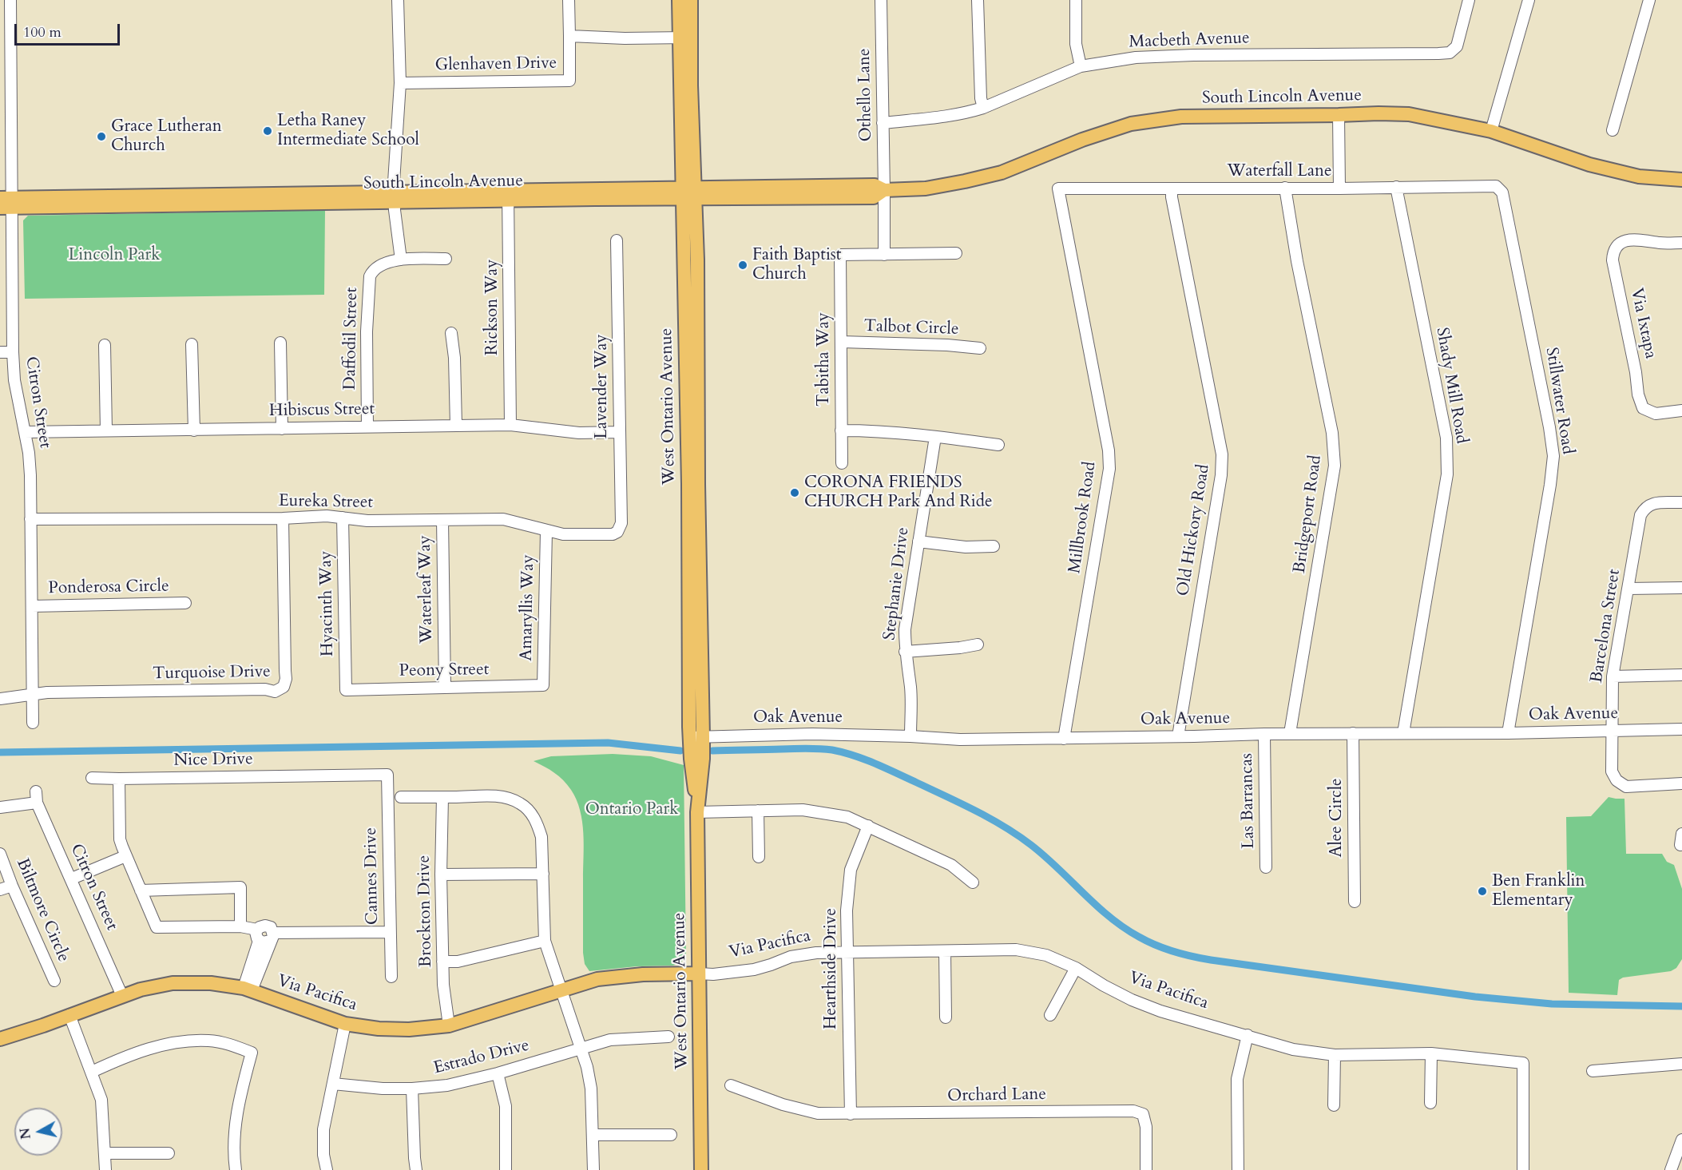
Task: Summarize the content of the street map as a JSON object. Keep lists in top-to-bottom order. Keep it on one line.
{"streets":{"main road":["South Lincoln Avenue","West Ontario Avenue","Via Pacifica"],"street":["Macbeth Avenue","Glenhaven Drive","Othello Lane","Waterfall Lane","Rickson Way","Via Ixtapa","Talbot Circle","Daffodil Street","Tabitha Way","Shady Mill Road","Lavender Way","Stillwater Road","Citron Street","Hibiscus Street","Eureka Street","Bridgeport Road","Millbrook Road","Old Hickory Road","Stephanie Drive","Ponderosa Circle","Waterleaf Way","Hyacinth Way","Amaryllis Way","Barcelona Street","Peony Street","Turquoise Drive","Oak Avenue","Nice Drive","Las Barrancas","Alee Circle","Cannes Drive","Biltmore Circle","Brockton Drive","Hearthside Drive","Estrado Drive","Orchard Lane"]},"crossings":[["Macbeth Avenue","Othello Lane"],["Glenhaven Drive","West Ontario Avenue"],["Othello Lane","South Lincoln Avenue"],["Othello Lane","Tabitha Way"],["South Lincoln Avenue","Rickson Way"],["South Lincoln Avenue","Citron Street"],["South Lincoln Avenue","West Ontario Avenue"],["Waterfall Lane","Shady Mill Road"],["Waterfall Lane","Stillwater Road"],["Waterfall Lane","Bridgeport Road"],["Waterfall Lane","Millbrook Road"],["Waterfall Lane","Old Hickory Road"],["Rickson Way","Hibiscus Street"],["Talbot Circle","Tabitha Way"],["Daffodil Street","Hibiscus Street"],["Shady Mill Road","Oak Avenue"],["Lavender Way","Hibiscus Street"],["Lavender Way","Eureka Street"],["Stillwater Road","Oak Avenue"],["Citron Street","Hibiscus Street"],["Citron Street","Eureka Street"],["Citron Street","Ponderosa Circle"],["Citron Street","Turquoise Drive"],["Citron Street","Via Pacifica"],["West Ontario Avenue","Oak Avenue"],["West Ontario Avenue","Via Pacifica"],["Eureka Street","Waterleaf Way"],["Eureka Street","Hyacinth Way"],["Eureka Street","Amaryllis Way"],["Eureka Street","Turquoise Drive"],["Bridgeport Road","Oak Avenue"],["Millbrook Road","Oak Avenue"],["Old Hickory Road","Oak Avenue"],["Stephanie Drive","Oak Avenue"],["Waterleaf Way","Peony Street"],["Hyacinth Way","Peony Street"],["Amaryllis Way","Peony Street"],["Barcelona Street","Oak Avenue"],["Oak Avenue","Las Barrancas"],["Oak Avenue","Alee Circle"],["Nice Drive","Cannes Drive"],["Brockton Drive","Via Pacifica"],["Via Pacifica","Hearthside Drive"],["Hearthside Drive","Orchard Lane"]],"parks":["Lincoln Park","Ontario Park"],"places":["Letha Raney Intermediate School","Grace Lutheran Church","Faith Baptist Church","CORONA FRIENDS CHURCH Park And Ride","Ben Franklin Elementary"],"scale_bar":"100 m","north":"left"}
